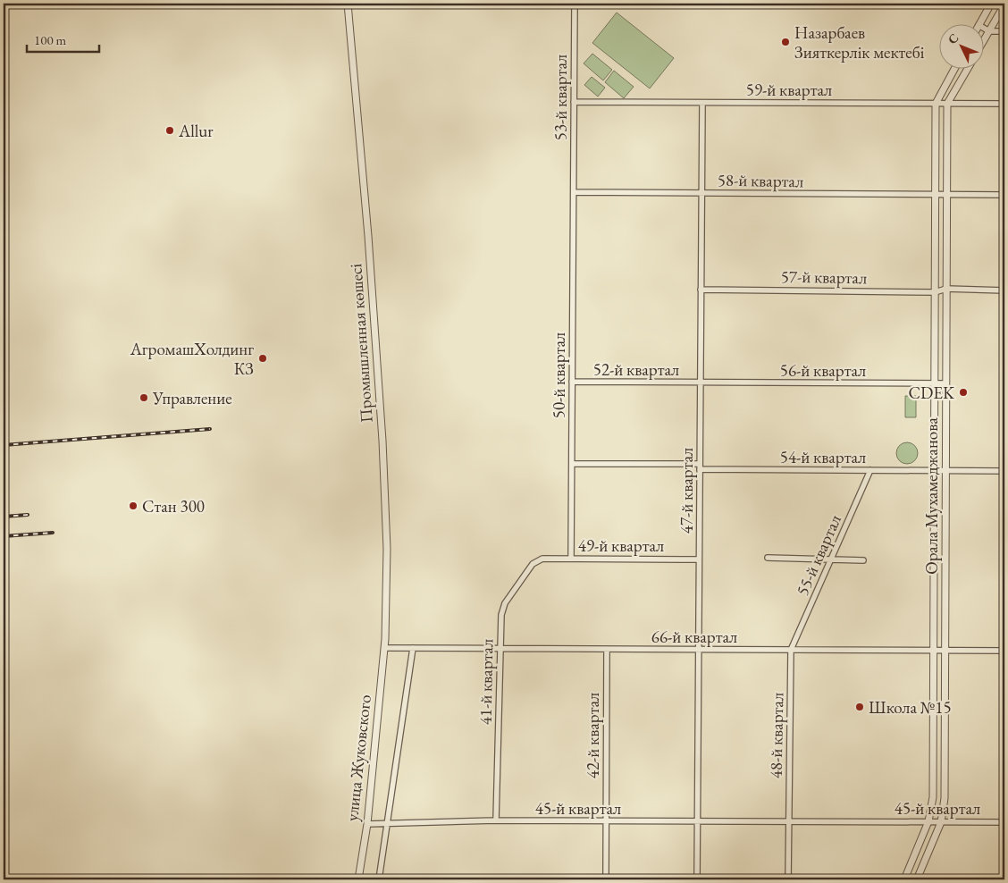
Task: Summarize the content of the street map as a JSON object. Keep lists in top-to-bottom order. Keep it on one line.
{"streets":{"street":["59-й квартал","53-й квартал","58-й квартал","57-й квартал","Промышленная көшесі","52-й квартал","56-й квартал","50-й квартал","54-й квартал","47-й квартал","Орала Мухамеджанова","49-й квартал","55-й квартал","66-й квартал","41-й квартал","42-й квартал","48-й квартал","улица Жуковского","45-й квартал"]},"crossings":[["59-й квартал","53-й квартал"],["59-й квартал","47-й квартал"],["59-й квартал","Орала Мухамеджанова"],["53-й квартал","58-й квартал"],["53-й квартал","50-й квартал"],["58-й квартал","50-й квартал"],["58-й квартал","47-й квартал"],["58-й квартал","Орала Мухамеджанова"],["57-й квартал","47-й квартал"],["57-й квартал","Орала Мухамеджанова"],["Промышленная көшесі","улица Жуковского"],["52-й квартал","56-й квартал"],["52-й квартал","50-й квартал"],["52-й квартал","47-й квартал"],["56-й квартал","47-й квартал"],["56-й квартал","Орала Мухамеджанова"],["50-й квартал","54-й квартал"],["50-й квартал","49-й квартал"],["54-й квартал","47-й квартал"],["54-й квартал","Орала Мухамеджанова"],["54-й квартал","55-й квартал"],["47-й квартал","49-й квартал"],["47-й квартал","66-й квартал"],["47-й квартал","45-й квартал"],["Орала Мухамеджанова","66-й квартал"],["Орала Мухамеджанова","45-й квартал"],["49-й квартал","41-й квартал"],["55-й квартал","66-й квартал"],["55-й квартал","48-й квартал"],["66-й квартал","41-й квартал"],["66-й квартал","42-й квартал"],["66-й квартал","48-й квартал"],["66-й квартал","улица Жуковского"],["41-й квартал","45-й квартал"],["42-й квартал","45-й квартал"],["48-й квартал","45-й квартал"],["улица Жуковского","45-й квартал"]],"places":["Назарбаев Зияткерлік мектебі","Allur","АгромашХолдинг КЗ","CDEK","Управление","Стан 300","Школа №15"],"scale_bar":"100 m","north":"top left"}
